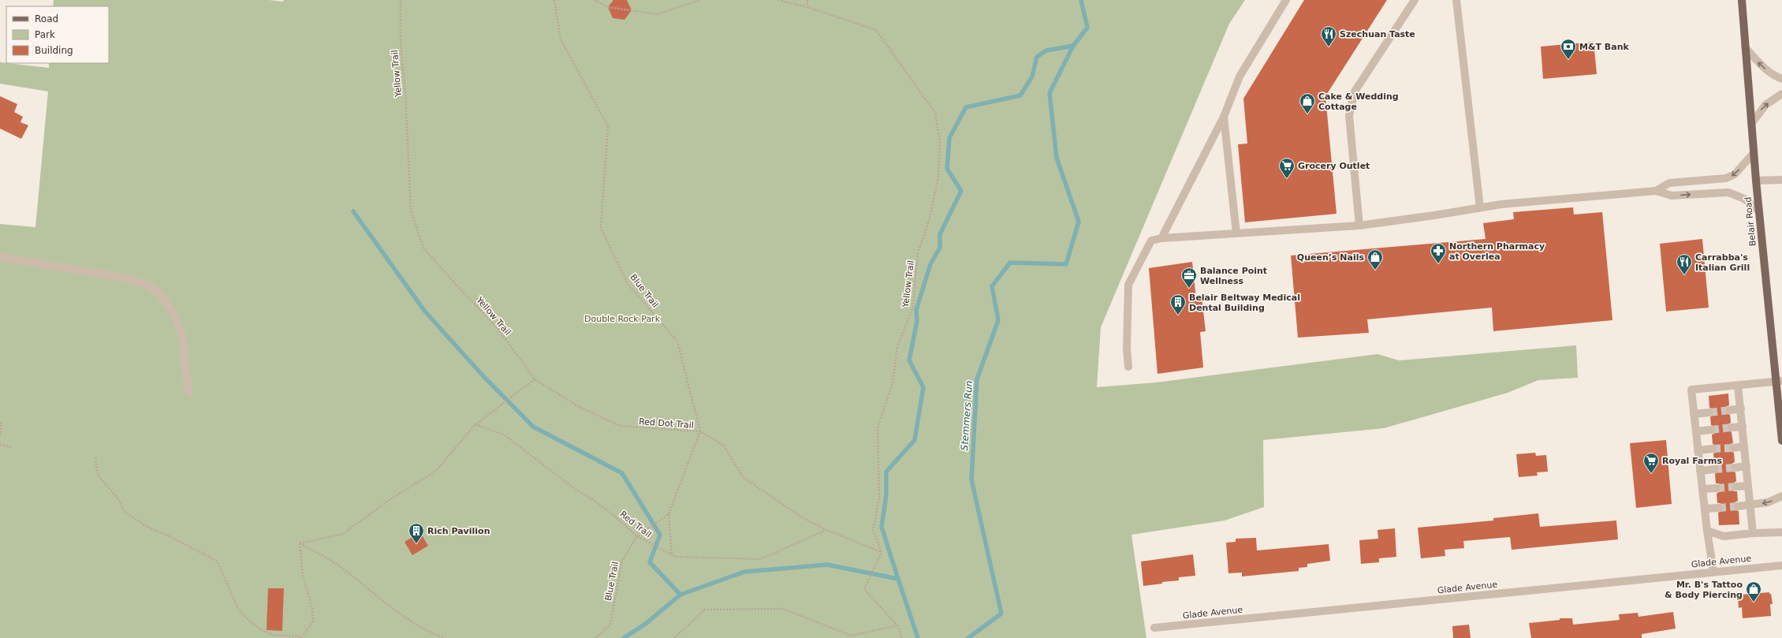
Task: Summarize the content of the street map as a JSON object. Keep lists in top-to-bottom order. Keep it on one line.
{"streets":{"main road":["Belair Road"],"street":["Glade Avenue"],"path":["Yellow Trail","Blue Trail","Red Dot Trail","Red Trail"]},"crossings":[["Yellow Trail","Red Dot Trail"],["Blue Trail","Red Dot Trail"],["Blue Trail","Red Trail"],["Red Dot Trail","Red Trail"]],"water":["Stemmers Run"],"parks":["Double Rock Park"],"places":{"restaurant":["Szechuan Taste","Carrabba's Italian Grill"],"bank":["M&T Bank"],"shop":["Cake & Wedding Cottage","Queen’s Nails","Mr. B's Tattoo & Body Piercing"],"supermarket":["Grocery Outlet","Royal Farms"],"pharmacy":["Northern Pharmacy at Overlea"],"office":["Balance Point Wellness"],"building":["Belair Beltway Medical Dental Building","Rich Pavilion"]},"legend":["Road","Park","Building"]}
